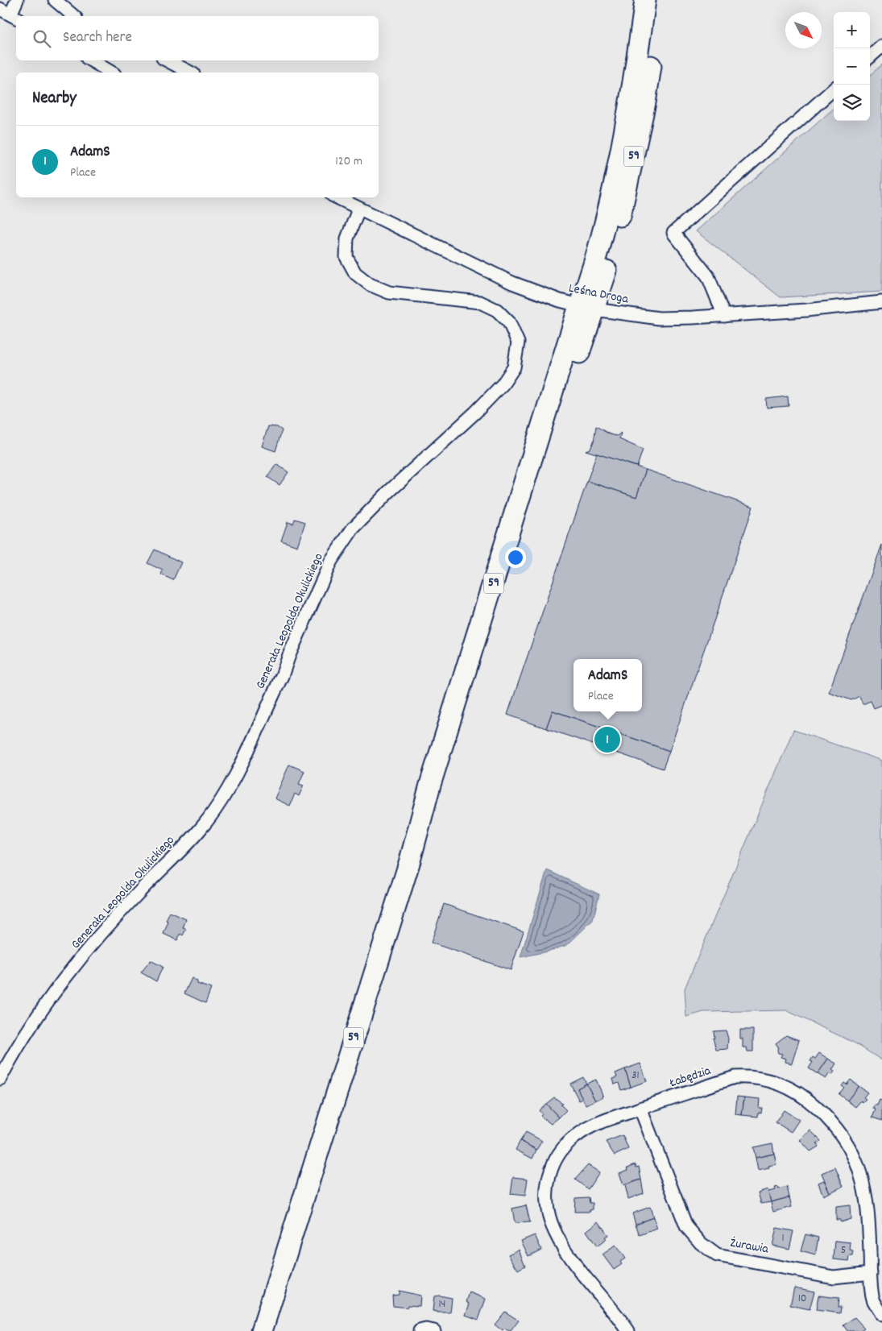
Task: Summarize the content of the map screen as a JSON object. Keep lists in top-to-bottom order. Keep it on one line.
{"streets":{"main road":["59"],"street":["Leśna Droga","Generała Leopolda Okulickiego","Łabędzia","Żurawia"]},"crossings":[["59","Leśna Droga"],["Leśna Droga","Generała Leopolda Okulickiego"],["Łabędzia","Żurawia"]],"house_numbers":["31","1","5","10","14"],"north":"bottom right","page":{"map_buttons":["+","−"],"search":"Search here","heading":"Nearby","list":[{"mark":"1","name":"AdamS","note":"Place","value":"120 m"}],"popup":["AdamS","Place"],"pins":"1"}}
